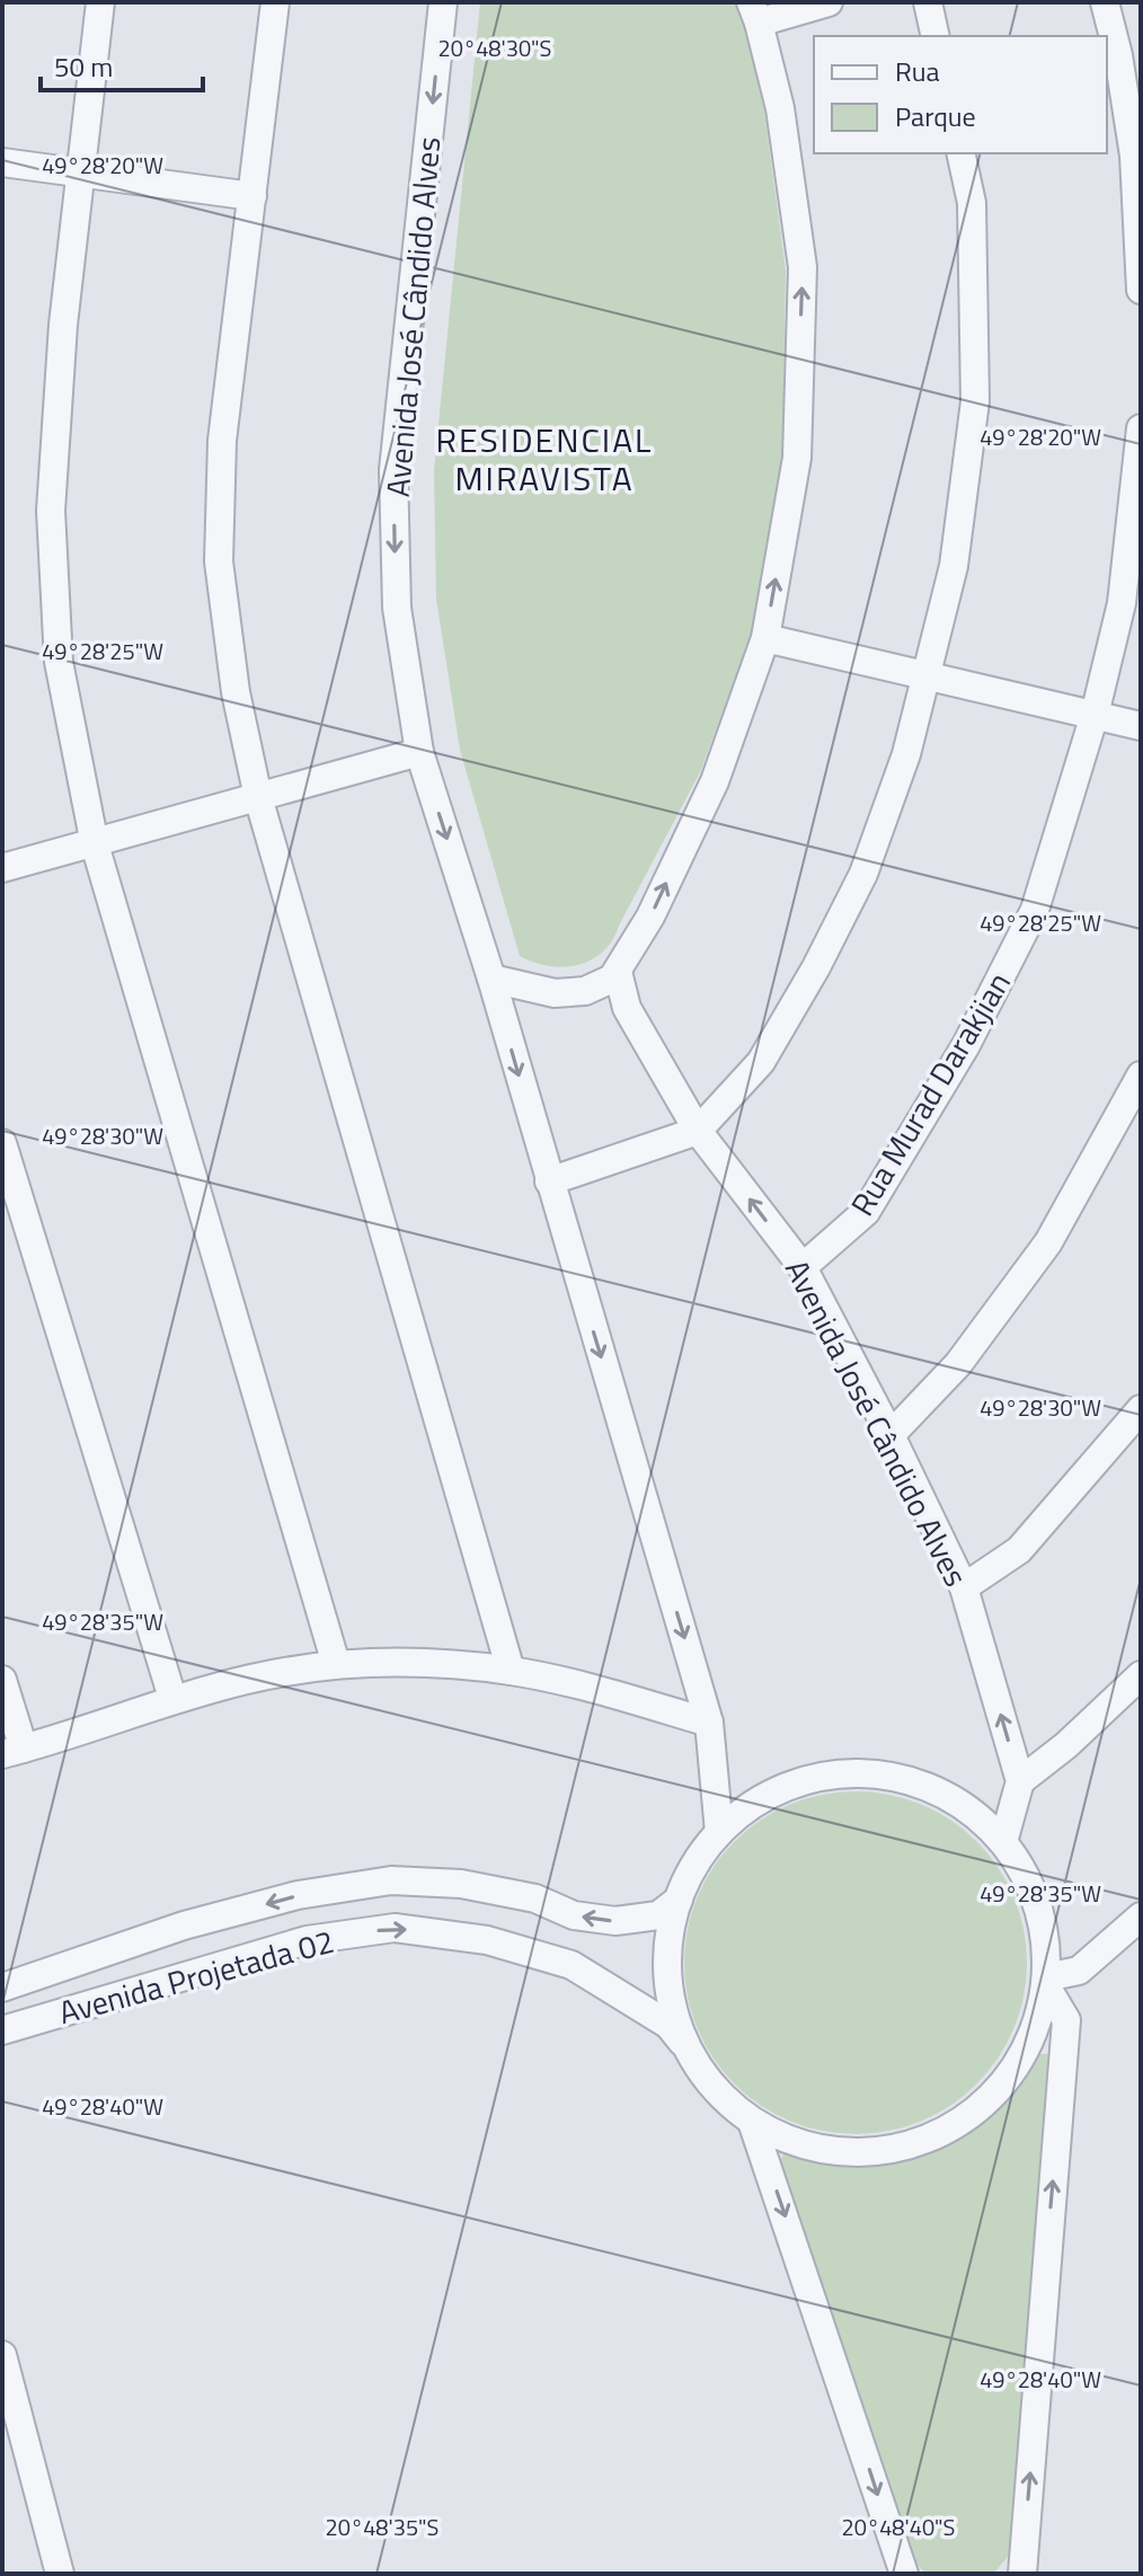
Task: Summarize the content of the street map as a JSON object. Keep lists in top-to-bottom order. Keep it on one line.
{"streets":{"street":["Avenida José Cândido Alves","Rua Murad Darakjian","Avenida Projetada 02"]},"crossings":[["Avenida José Cândido Alves","Rua Murad Darakjian"]],"districts":["RESIDENCIAL MIRAVISTA"],"legend":["Rua","Parque"],"scale_bar":"50 m","coordinates":["20°48'30\"S","49°28'20\"W","49°28'25\"W","49°28'30\"W","49°28'35\"W","49°28'40\"W","20°48'35\"S","20°48'40\"S"]}
